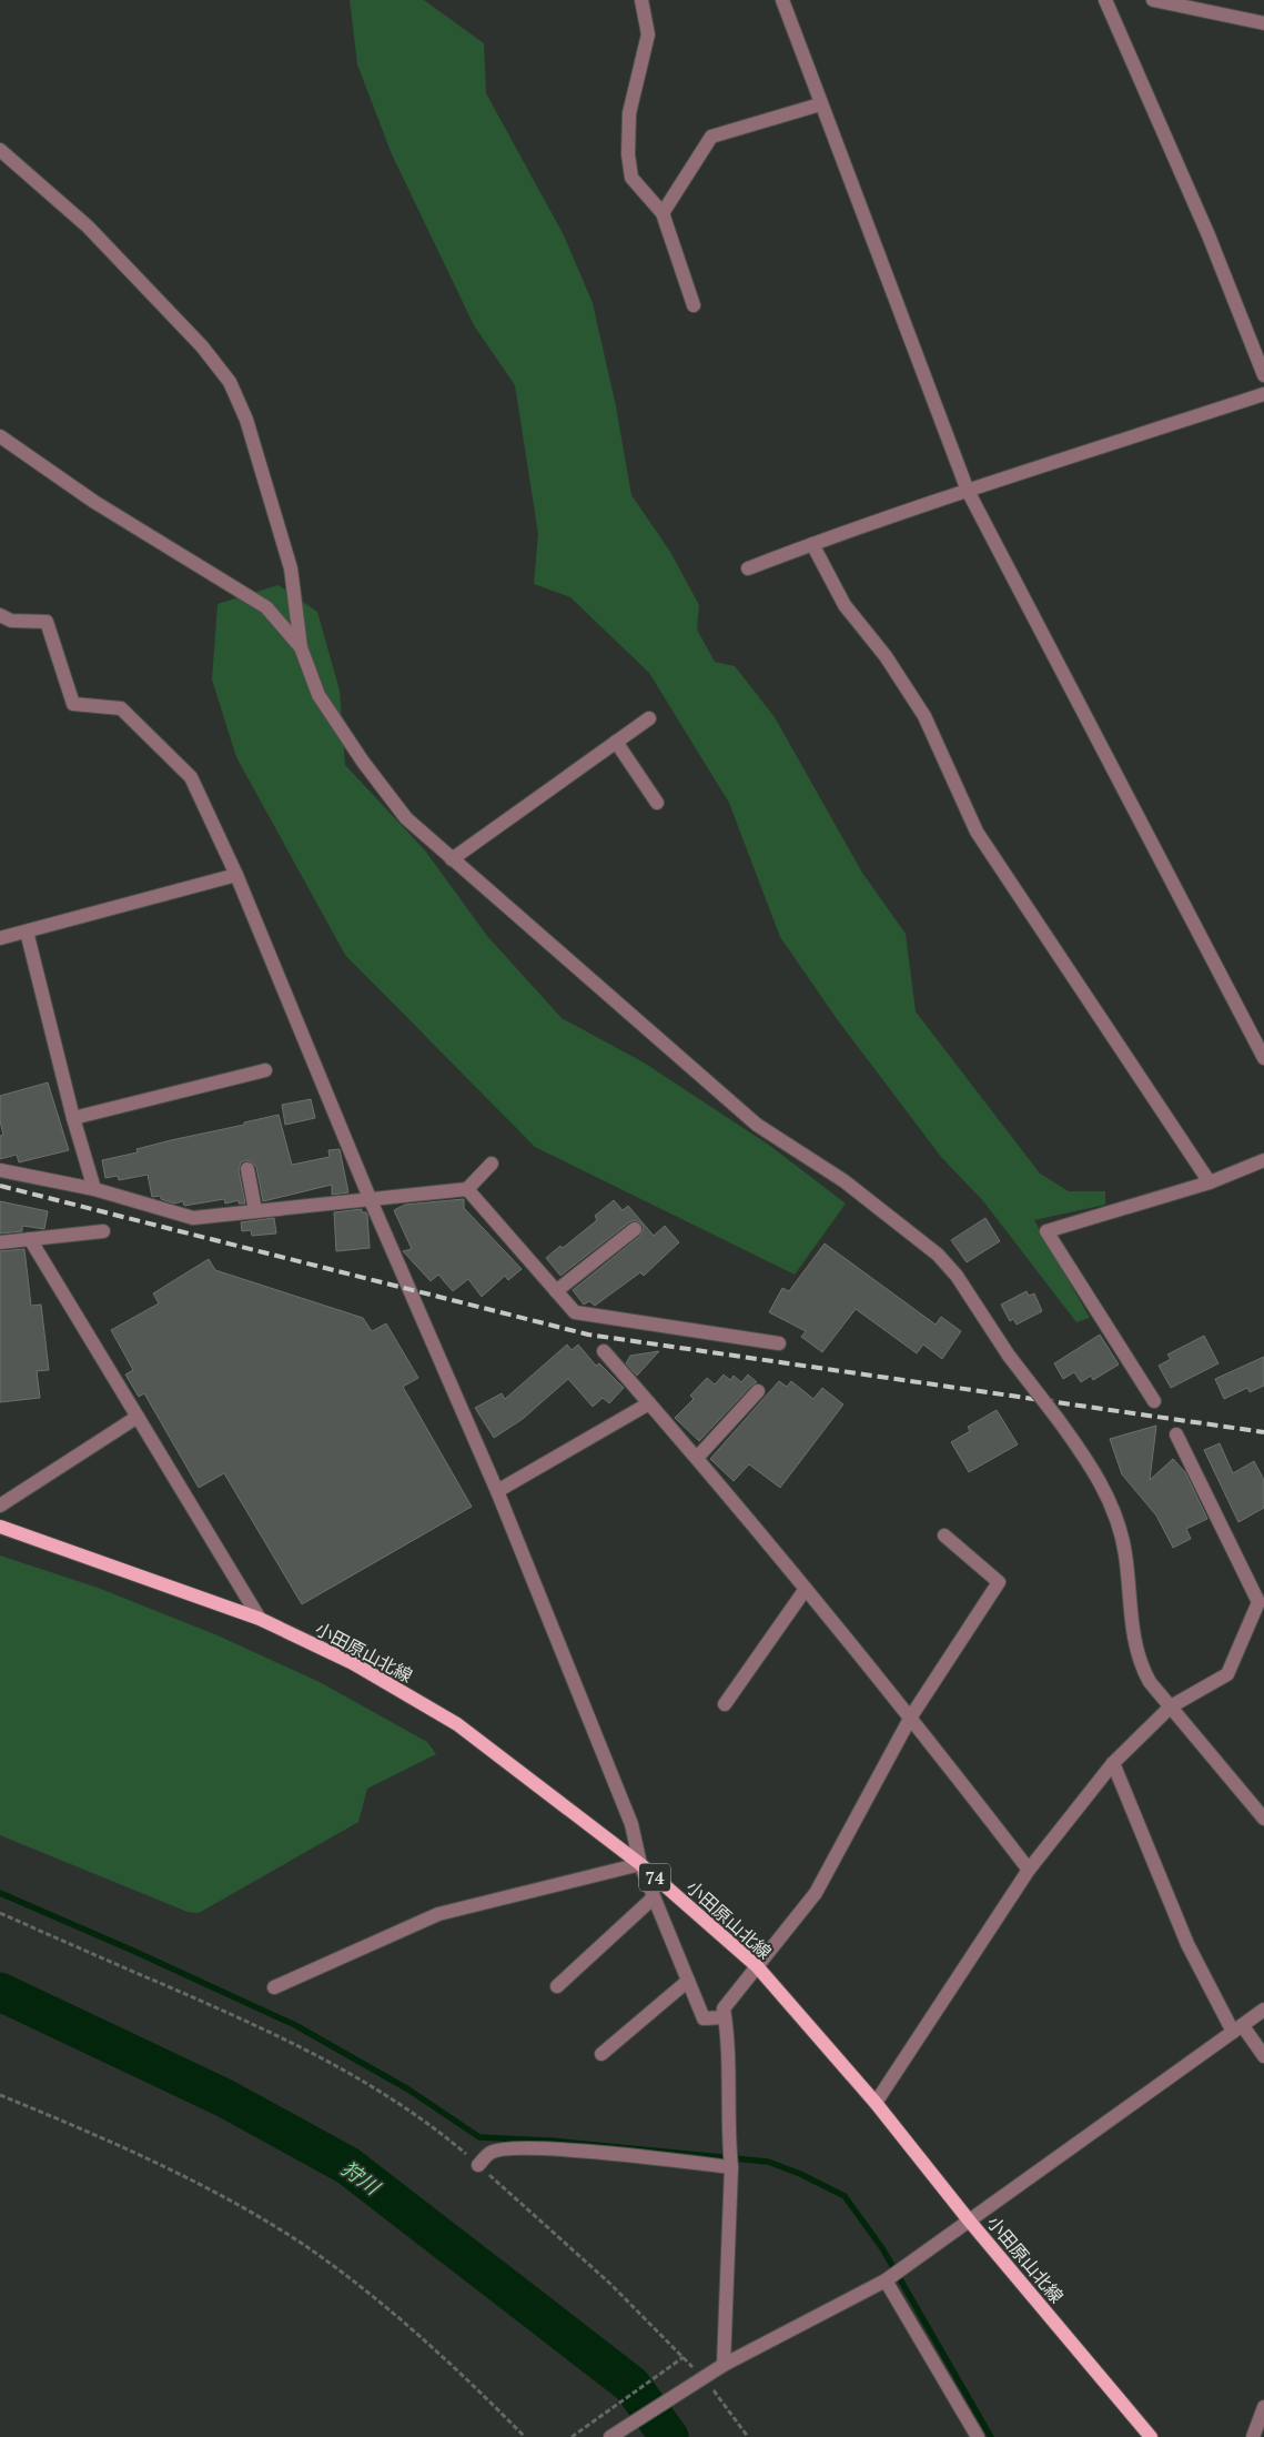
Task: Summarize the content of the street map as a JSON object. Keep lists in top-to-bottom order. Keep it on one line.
{"streets":{"main road":["小田原山北線","74"]},"water":["狩川"]}
